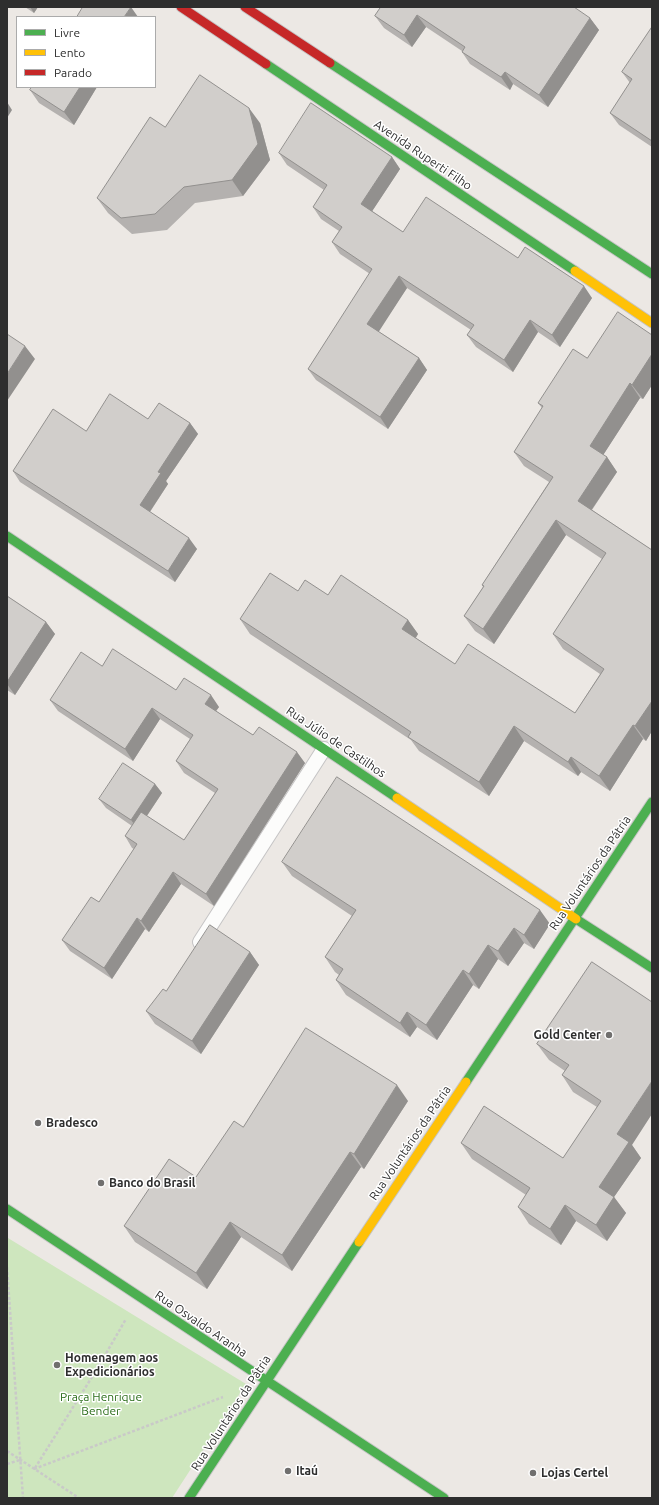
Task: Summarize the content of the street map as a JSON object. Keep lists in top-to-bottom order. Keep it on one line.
{"streets":{"main road":["Avenida Ruperti Filho","Rua Júlio de Castilhos","Rua Voluntários da Pátria","Rua Osvaldo Aranha"]},"crossings":[["Rua Júlio de Castilhos","Rua Voluntários da Pátria"],["Rua Voluntários da Pátria","Rua Osvaldo Aranha"]],"parks":["Praça Henrique Bender"],"places":["Gold Center","Bradesco","Banco do Brasil","Homenagem aos Expedicionários","Itaú","Lojas Certel"],"legend":["Livre","Lento","Parado"]}
